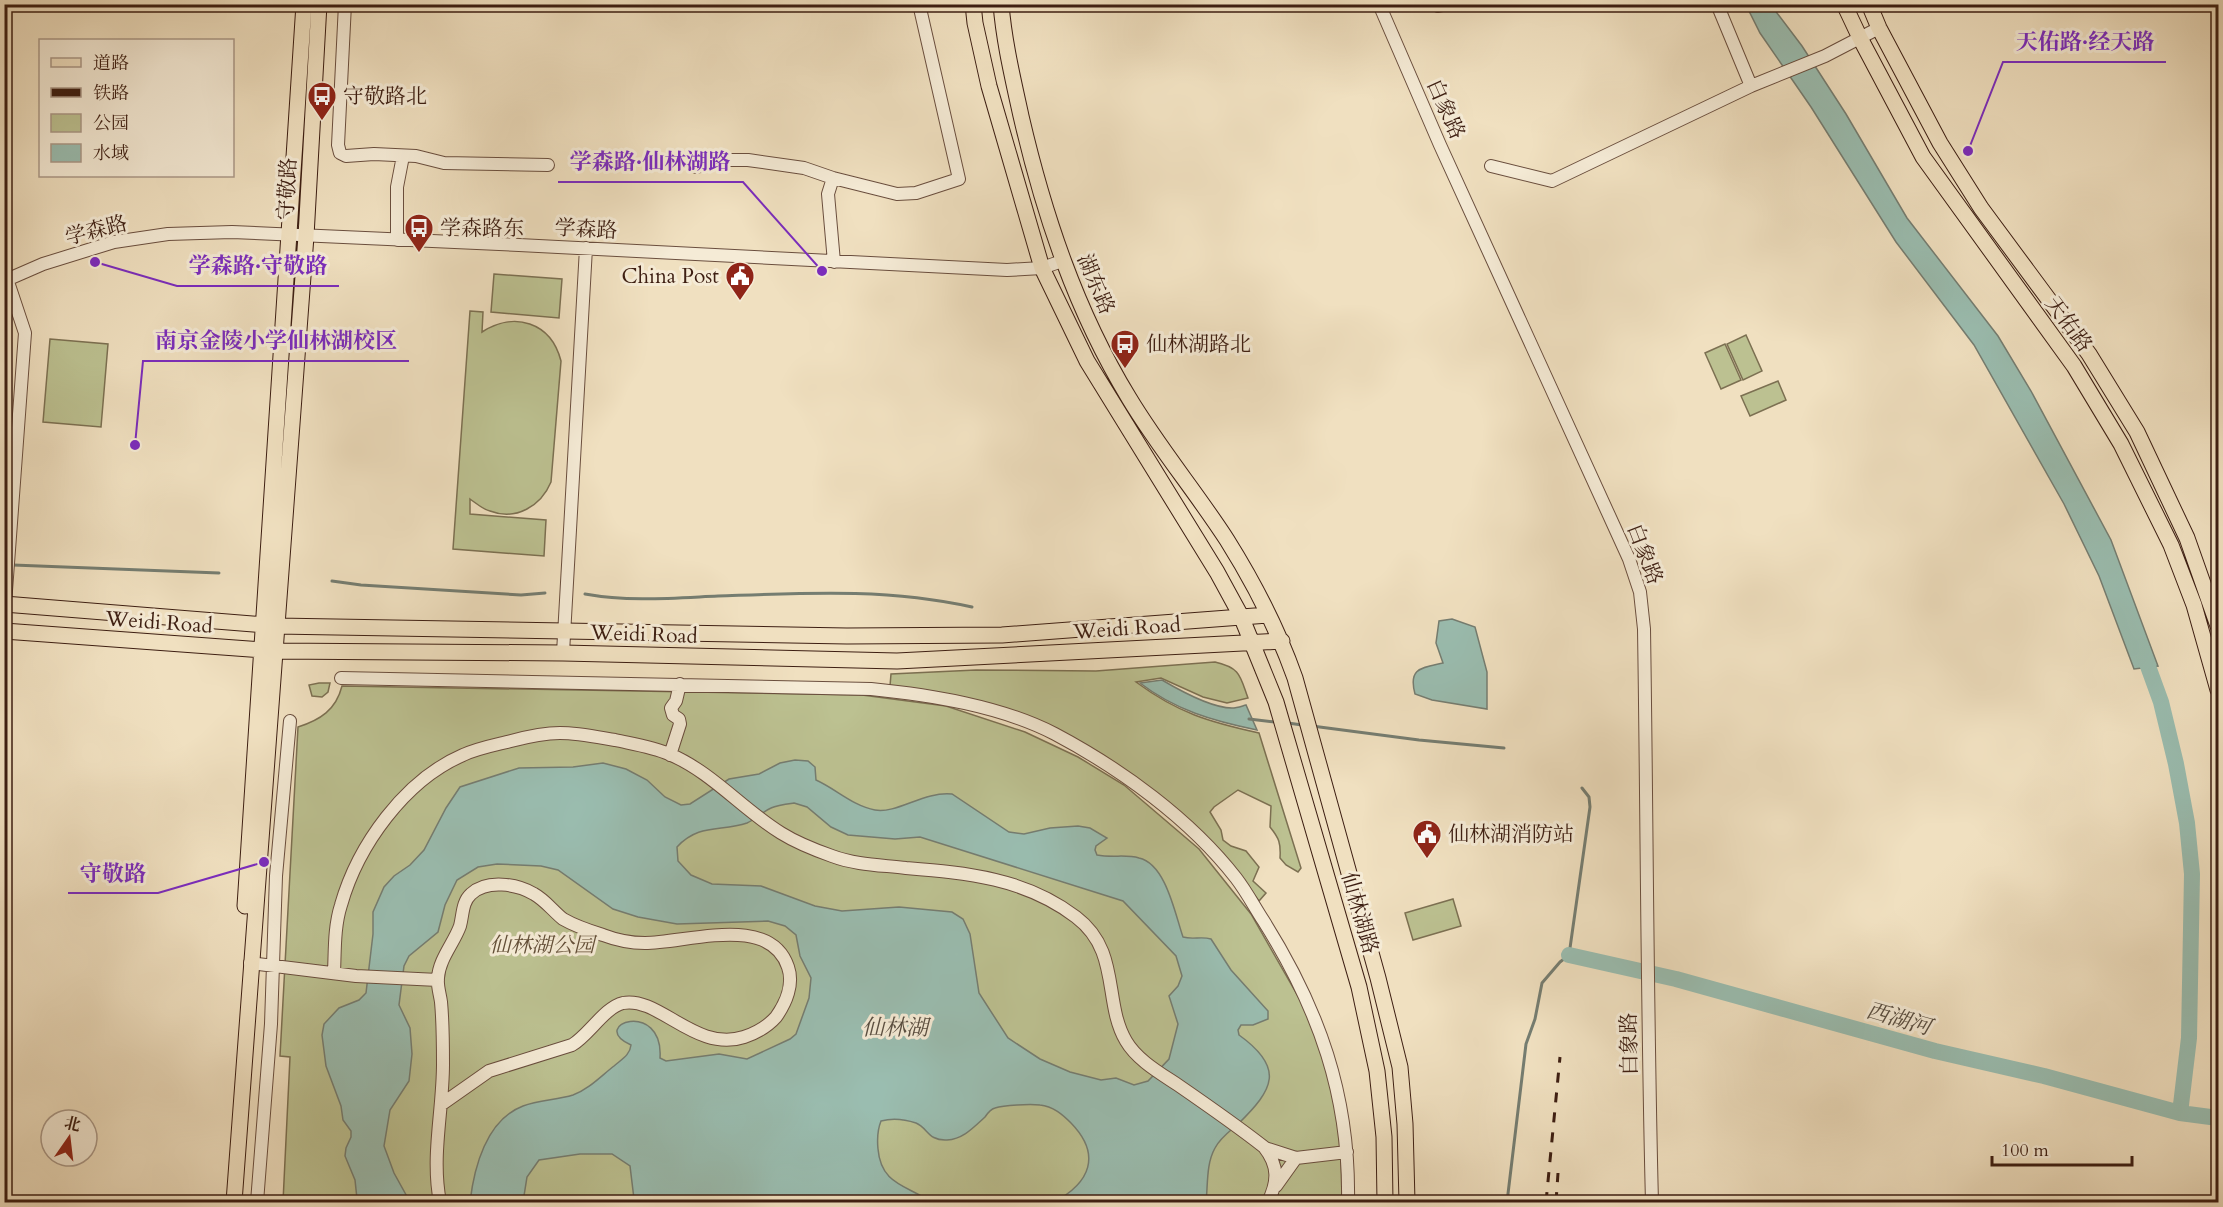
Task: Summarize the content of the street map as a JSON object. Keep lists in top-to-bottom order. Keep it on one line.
{"streets":{"main road":["守敬路","湖东路","天佑路","Weidi Road","仙林湖路"],"street":["白象路","学森路"]},"crossings":[["守敬路","学森路"],["守敬路","Weidi Road"],["学森路","湖东路"],["湖东路","Weidi Road"],["湖东路","仙林湖路"],["Weidi Road","仙林湖路"]],"water":["西湖河","仙林湖"],"parks":["仙林湖公园"],"places":{"bus stop":["守敬路北","学森路东","仙林湖路北"],"other":["天佑路·经天路","学森路·守敬路","学森路·仙林湖路","南京金陵小学仙林湖校区","守敬路"],"public building":["China Post","仙林湖消防站"]},"legend":["道路","铁路","公园","水域"],"scale_bar":"100 m","north":"top"}
